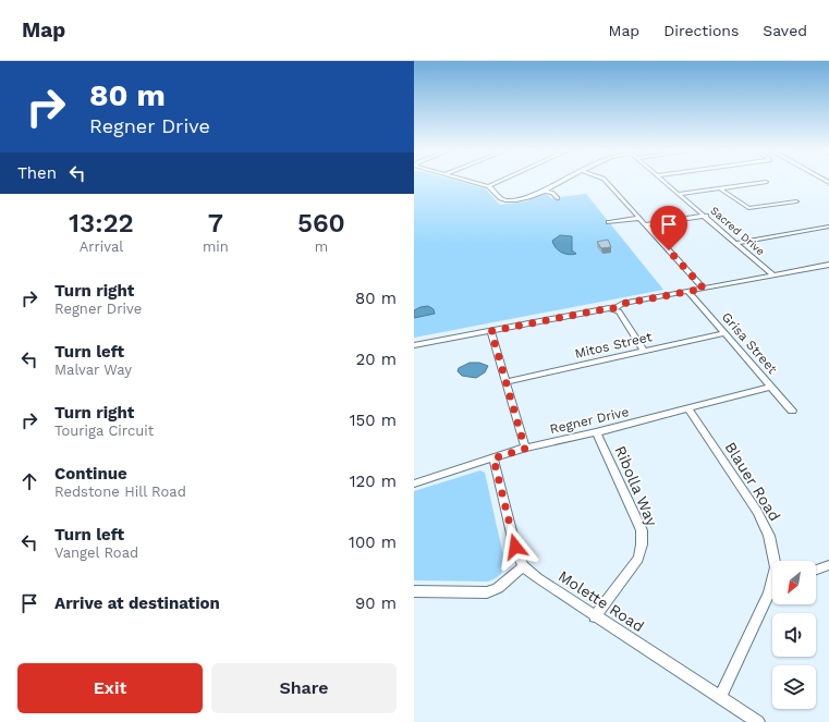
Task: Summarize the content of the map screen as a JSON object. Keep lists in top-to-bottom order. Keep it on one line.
{"streets":{"street":["Sacred Drive","Grisa Street","Mitos Street","Regner Drive","Blauer Road","Ribolla Way","Molette Road"]},"crossings":[["Grisa Street","Mitos Street"],["Grisa Street","Regner Drive"],["Regner Drive","Blauer Road"],["Regner Drive","Ribolla Way"],["Blauer Road","Molette Road"],["Ribolla Way","Molette Road"]],"north":"bottom left","page":{"header":"Map","nav":["Map","Directions","Saved"],"turn":["80 m","Regner Drive"],"then":"Then","eta":["13:22","Arrival","7","min","560","m"],"list":[{"name":"Turn right","note":"Regner Drive","value":"80 m"},{"name":"Turn left","note":"Malvar Way","value":"20 m"},{"name":"Turn right","note":"Touriga Circuit","value":"150 m"},{"name":"Continue","note":"Redstone Hill Road","value":"120 m"},{"name":"Turn left","note":"Vangel Road","value":"100 m"},{"name":"Arrive at destination","value":"90 m"}],"buttons":["Exit","Share"]}}
